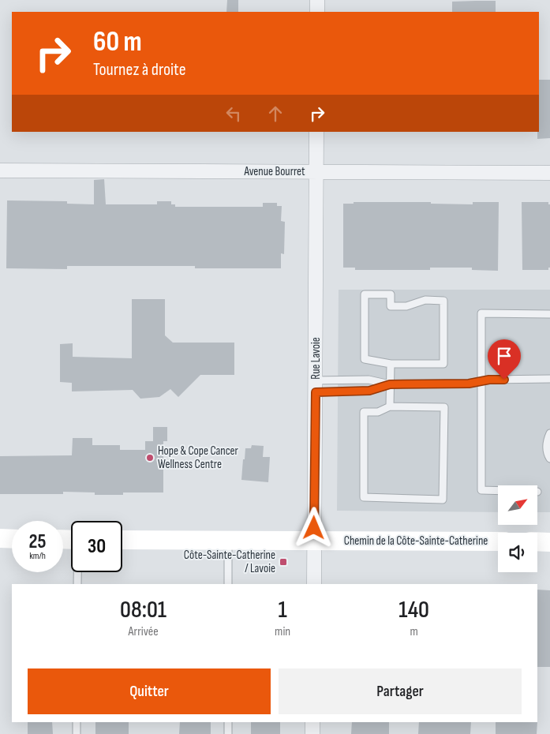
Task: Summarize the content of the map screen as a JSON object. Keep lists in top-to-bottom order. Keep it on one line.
{"streets":{"main road":["Chemin de la Côte-Sainte-Catherine"],"street":["Avenue Bourret","Rue Lavoie"]},"crossings":[["Avenue Bourret","Rue Lavoie"],["Rue Lavoie","Chemin de la Côte-Sainte-Catherine"]],"places":{"other":["Hope & Cope Cancer Wellness Centre"],"transit":["Côte-Sainte-Catherine / Lavoie"]},"north":"top right","page":{"turn":["60 m","Tournez à droite"],"speed":"25 km/h","limit":"30","eta":["08:01","Arrivée","1","min","140","m"],"buttons":["Quitter","Partager"]}}
